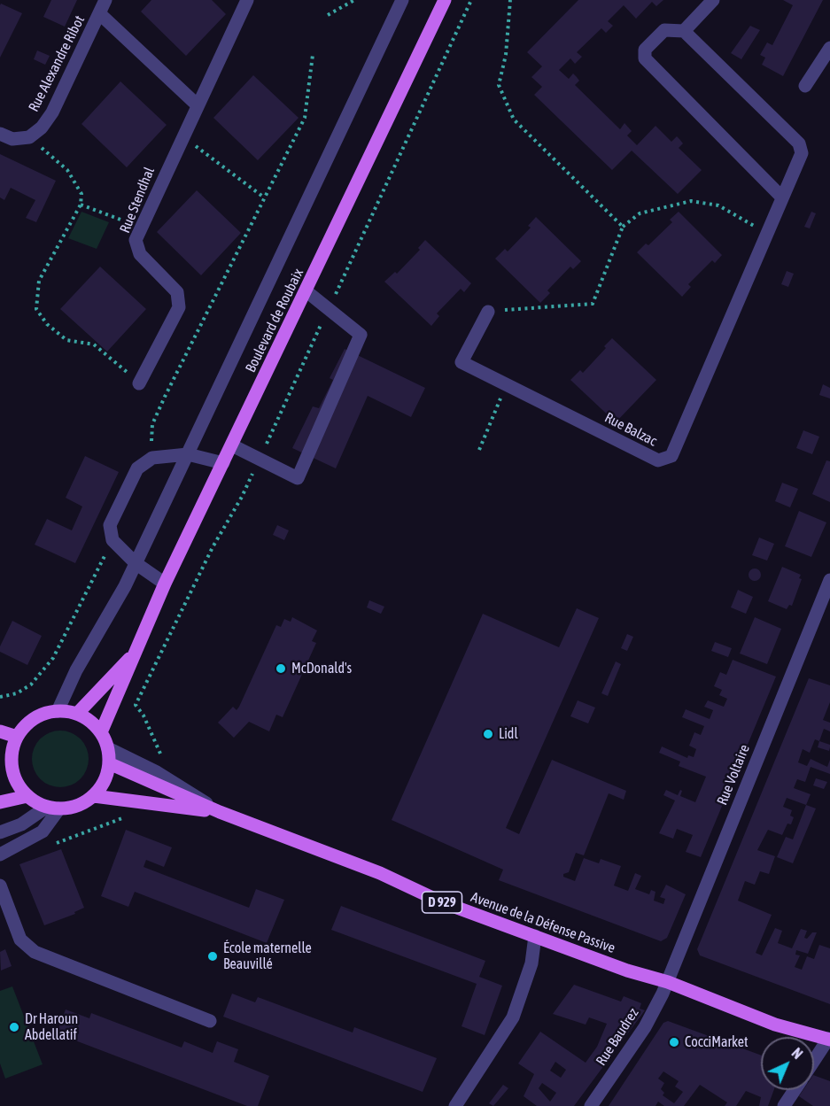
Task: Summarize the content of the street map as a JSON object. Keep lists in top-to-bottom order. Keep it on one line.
{"streets":{"main road":["Boulevard de Roubaix","D 929","Avenue de la Défense Passive"],"street":["Rue Alexandre Ribot","Rue Stendhal","Rue Balzac","Rue Voltaire","Rue Baudrez"]},"crossings":[["Boulevard de Roubaix","Avenue de la Défense Passive"],["Rue Voltaire","Avenue de la Défense Passive"],["Rue Voltaire","Rue Baudrez"],["Avenue de la Défense Passive","Rue Baudrez"]],"places":["McDonald's","Lidl","École maternelle Beauvillé","Dr Haroun Abdellatif","CocciMarket"],"north":"top right"}
